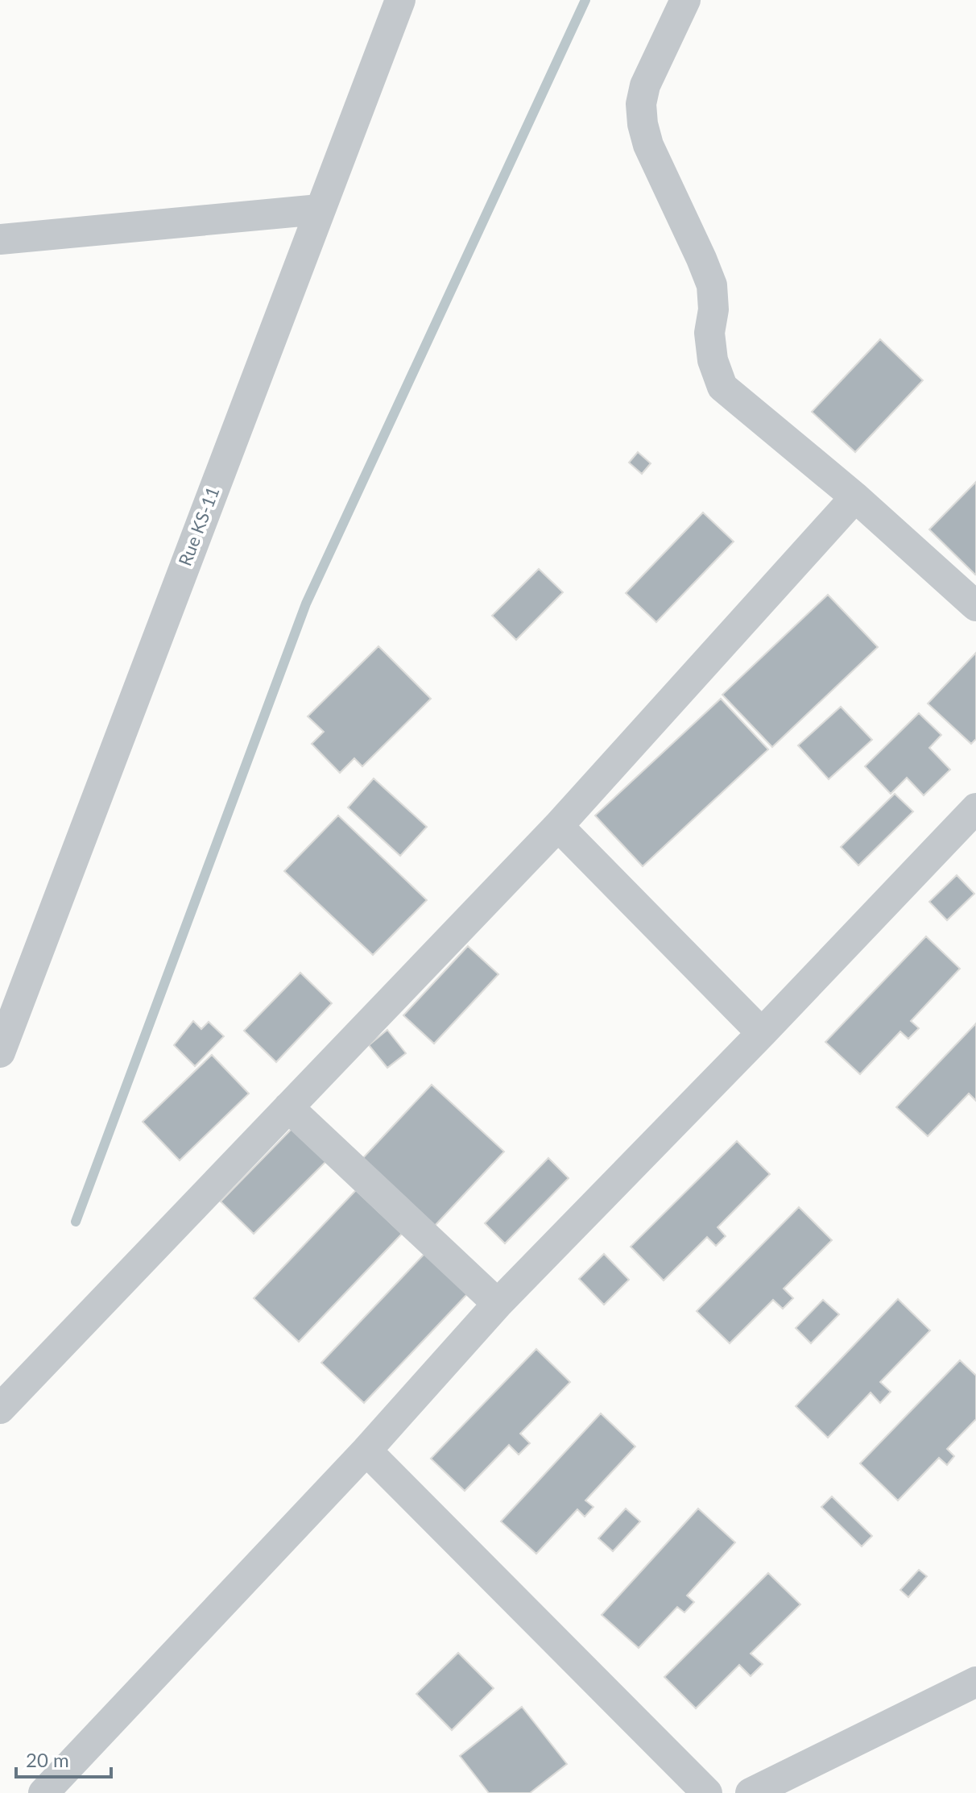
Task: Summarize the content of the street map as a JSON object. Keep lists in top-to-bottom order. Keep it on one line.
{"streets":{"street":["Rue KS-11"]},"scale_bar":"20 m"}
